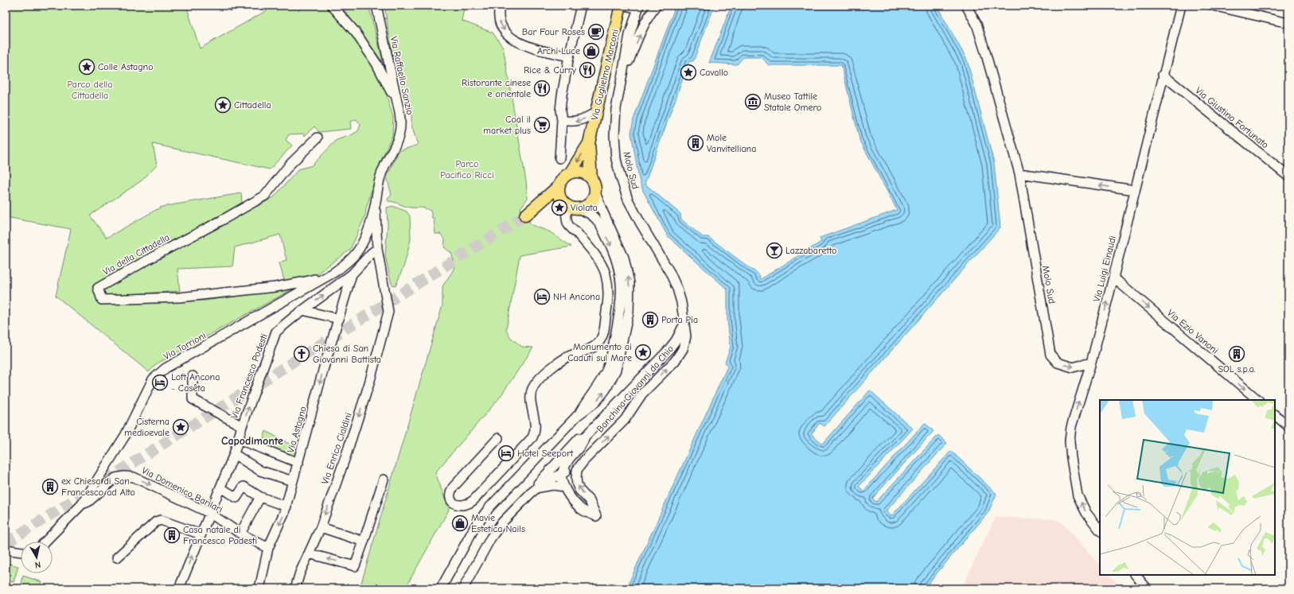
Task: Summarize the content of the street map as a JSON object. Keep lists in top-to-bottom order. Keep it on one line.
{"streets":{"main road":["Via Guglielmo Marconi"],"street":["Via Raffaello Sanzio","Via Giustino Fortunato","Molo Sud","Via della Cittadella","Via Luigi Einaudi","Via Ezio Vanoni","Via Torrioni","Via Francesco Podesti","Banchina Giovanni da Chio","Via Astagno","Via Enrico Cialdini","Via Domenico Barilari"]},"crossings":[["Via Raffaello Sanzio","Via Torrioni"],["Via Giustino Fortunato","Via Luigi Einaudi"],["Molo Sud","Via Luigi Einaudi"],["Molo Sud","Banchina Giovanni da Chio"],["Via della Cittadella","Via Torrioni"],["Via Luigi Einaudi","Via Ezio Vanoni"],["Via Torrioni","Via Domenico Barilari"],["Via Francesco Podesti","Via Astagno"],["Via Francesco Podesti","Via Enrico Cialdini"],["Via Francesco Podesti","Via Domenico Barilari"],["Via Astagno","Via Domenico Barilari"]],"one_way":["Via Luigi Einaudi","Via Ezio Vanoni","Via Francesco Podesti","Via Astagno","Via Enrico Cialdini","Via Domenico Barilari"],"districts":["Capodimonte"],"parks":["Parco della Cittadella","Parco Pacifico Ricci"],"places":{"cafe":["Bar Four Roses"],"shop":["Archi Luce","Mavie Estetica Nails"],"place":["Colle Astagno","Cavallo","Cittadella","Violata","Monumento ai Caduti sul Mare","Cisterna medioevale"],"restaurant":["Rice & Curry","Ristorante cinese e orientale"],"museum":["Museo Tattile Statale Omero"],"supermarket":["Coal il market plus"],"building":["Mole Vanvitelliana","Porta Pia","SOL s.p.a.","ex Chiesa di San Francesco ad Alto","Casa natale di Francesco Podesti"],"bar":["Lazzabaretto"],"hotel":["NH Ancona","Loft Ancona - Casêta","Hotel Seeport"],"church":["Chiesa di San Giovanni Battista"]},"north":"bottom"}
